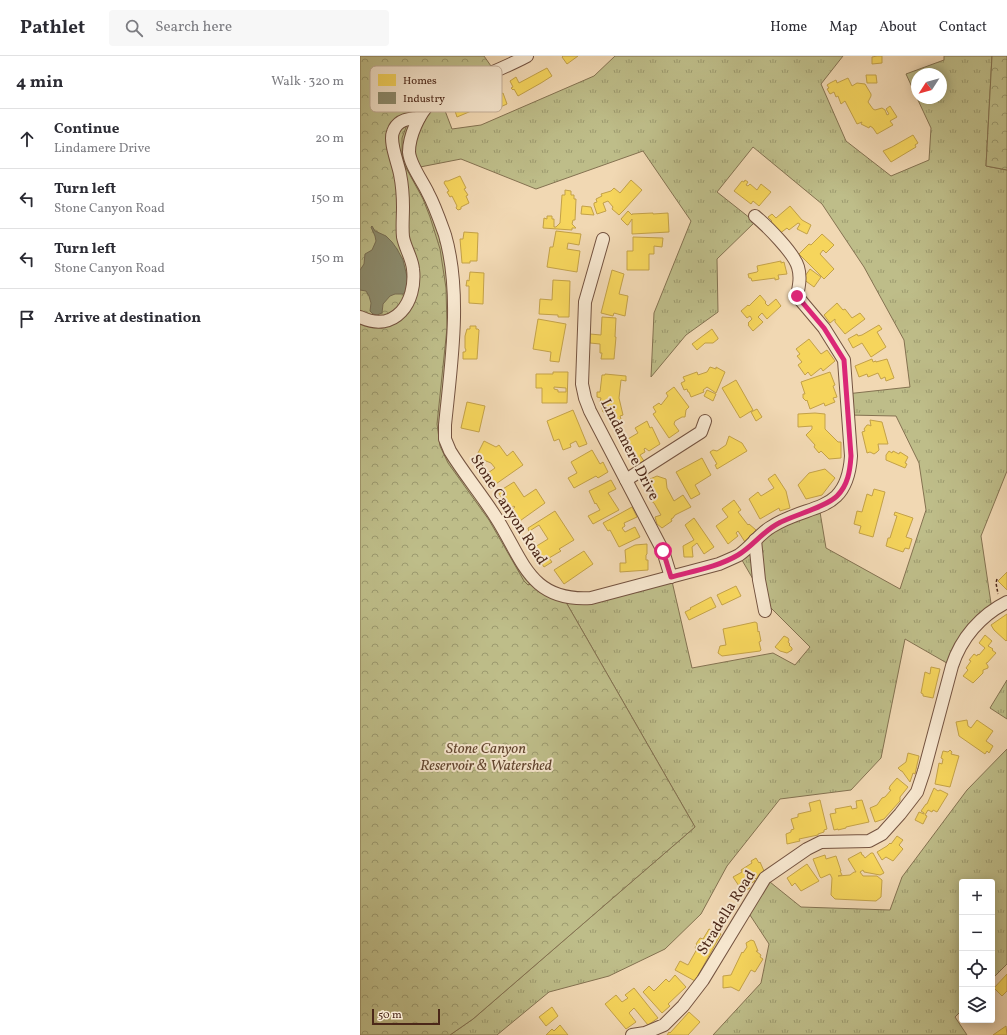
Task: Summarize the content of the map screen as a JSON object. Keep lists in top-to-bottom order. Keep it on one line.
{"streets":{"street":["Lindamere Drive","Stone Canyon Road","Stradella Road"]},"crossings":[["Lindamere Drive","Stone Canyon Road"]],"parks":["Stone Canyon Reservoir & Watershed"],"legend":["Homes","Industry"],"scale_bar":"50 m","north":"bottom left","page":{"header":"Pathlet","search":"Search here","nav":["Home","Map","About","Contact"],"heading":["4 min","Walk · 320 m"],"list":[["Continue","Lindamere Drive","20 m"],["Turn left","Stone Canyon Road","150 m"],["Turn left","Stone Canyon Road","150 m"],"Arrive at destination"],"map_buttons":["+","−"],"scale":"50 m"}}
